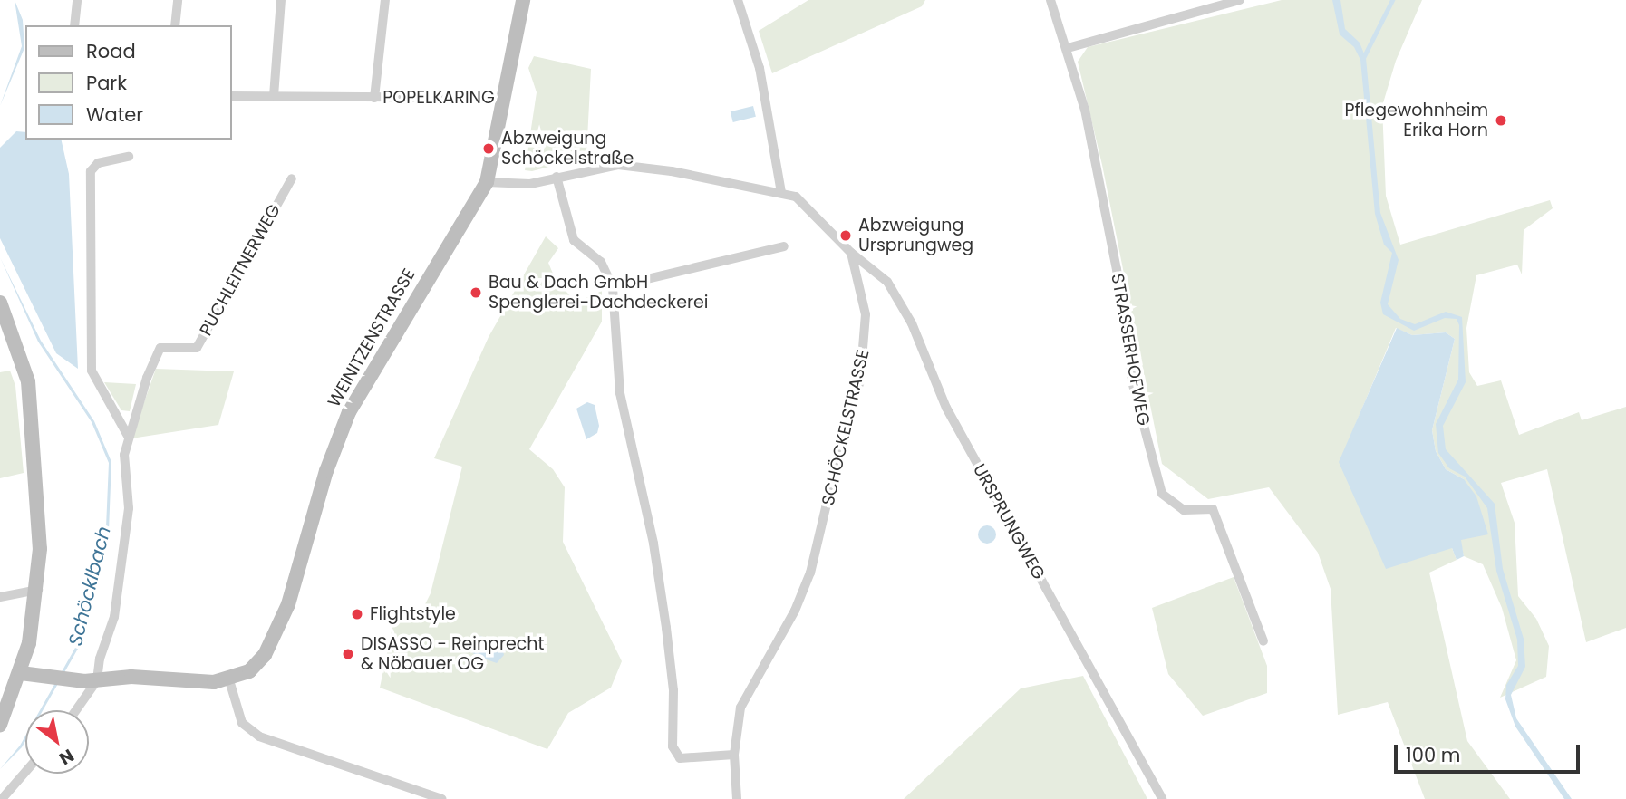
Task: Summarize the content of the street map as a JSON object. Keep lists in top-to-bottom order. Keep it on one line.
{"streets":{"main road":["WEINITZENSTRASSE"],"street":["POPELKARING","PUCHLEITNERWEG","STRASSERHOFWEG","SCHÖCKELSTRASSE","URSPRUNGWEG"]},"crossings":[["POPELKARING","WEINITZENSTRASSE"],["SCHÖCKELSTRASSE","URSPRUNGWEG"]],"water":["Schöcklbach"],"places":["Pflegewohnheim Erika Horn","Abzweigung Schöckelstraße","Abzweigung Ursprungweg","Bau & Dach GmbH Spenglerei-Dachdeckerei","Flightstyle","DISASSO - Reinprecht & Nöbauer OG"],"legend":["Road","Park","Water"],"scale_bar":"100 m","north":"bottom right"}
